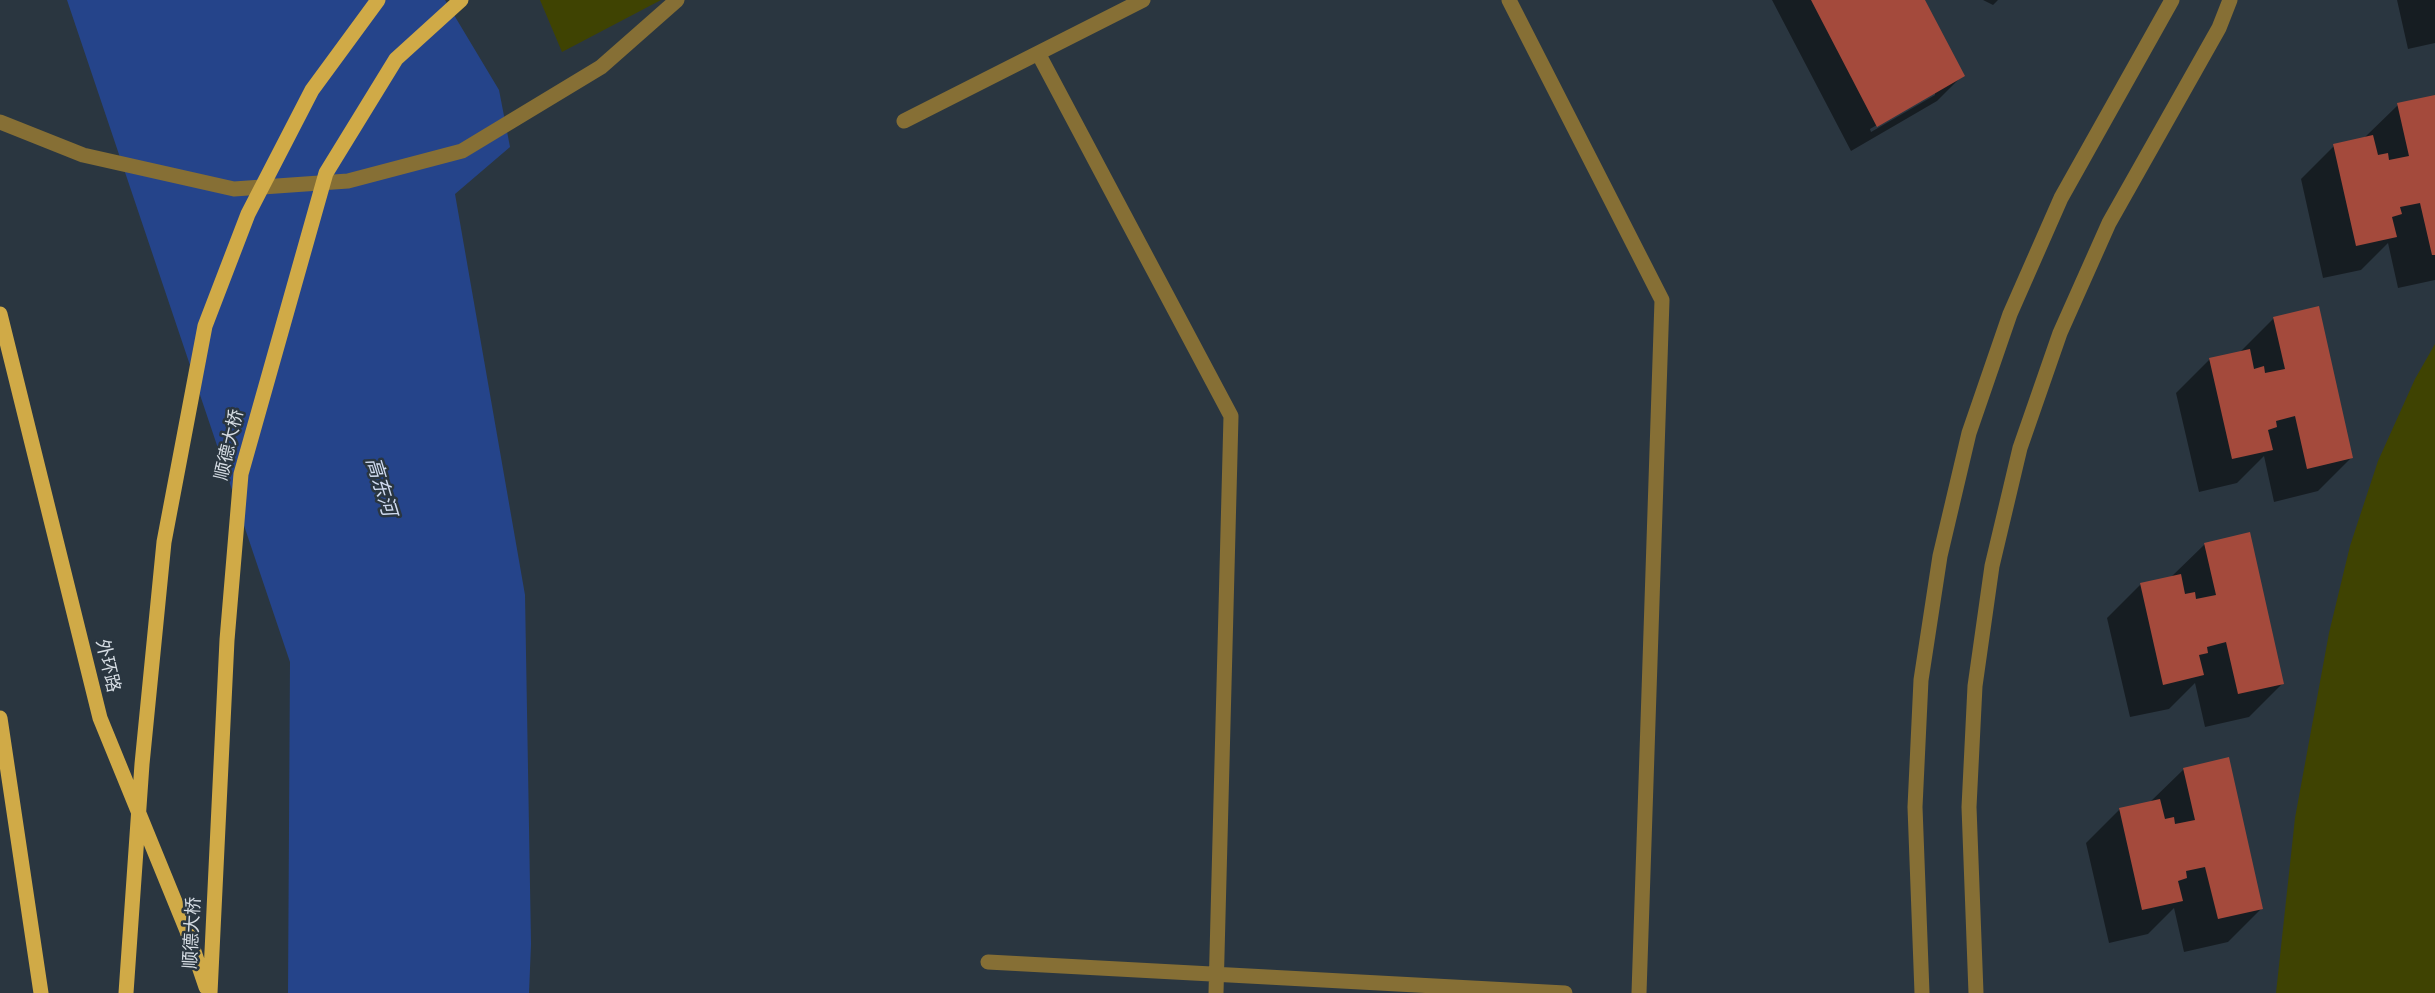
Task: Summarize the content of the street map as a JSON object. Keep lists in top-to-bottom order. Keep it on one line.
{"streets":{"main road":["顺德大桥","外环路"]},"crossings":[["顺德大桥","外环路"]],"water":["高东河"]}
